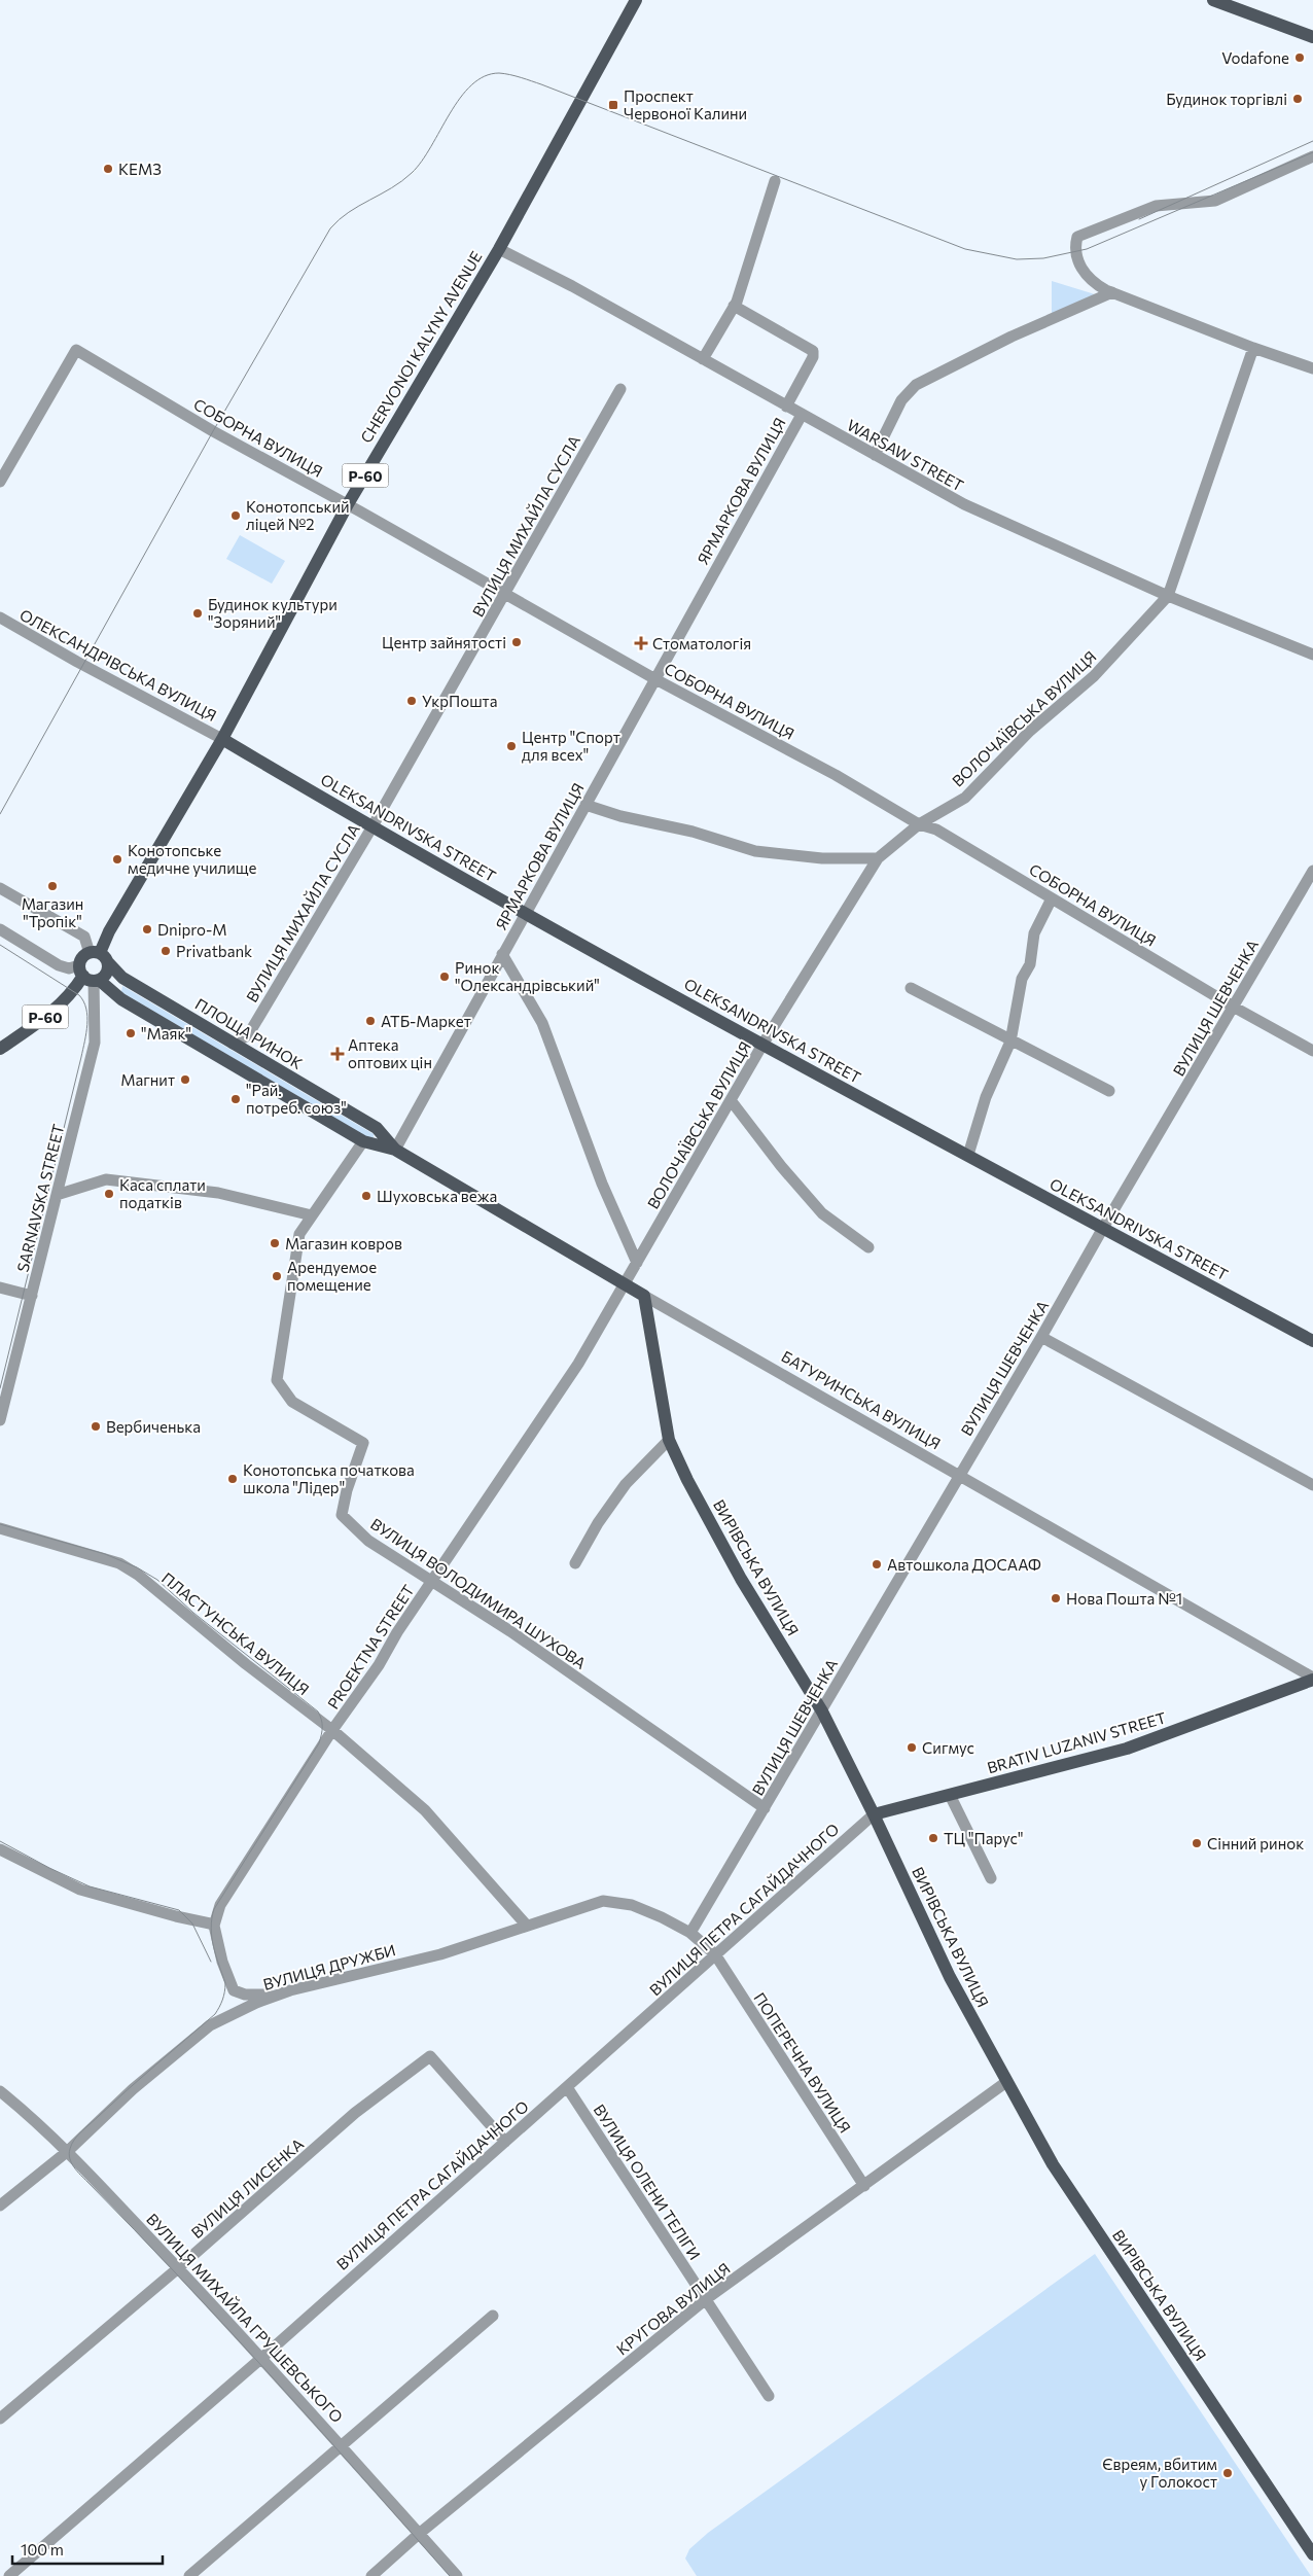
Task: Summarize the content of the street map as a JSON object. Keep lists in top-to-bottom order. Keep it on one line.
{"streets":{"main road":["CHERVONOI KALYNY AVENUE","Р-60","OLEKSANDRIVSKA STREET","ПЛОЩА РИНОК","БАТУРИНСЬКА ВУЛИЦЯ","ВИРІВСЬКА ВУЛИЦЯ","BRATIV LUZANIV STREET"],"street":["СОБОРНА ВУЛИЦЯ","WARSAW STREET","ЯРМАРКОВА ВУЛИЦЯ","ВУЛИЦЯ МИХАЙЛА СУСЛА","ОЛЕКСАНДРІВСЬКА ВУЛИЦЯ","ВОЛОЧАЇВСЬКА ВУЛИЦЯ","ВУЛИЦЯ ШЕВЧЕНКА","SARNAVSKA STREET","ВУЛИЦЯ ВОЛОДИМИРА ШУХОВА","ПЛАСТУНСЬКА ВУЛИЦЯ","PROEKTNA STREET","ВУЛИЦЯ ПЕТРА САГАЙДАЧНОГО","ВУЛИЦЯ ДРУЖБИ","ПОПЕРЕЧНА ВУЛИЦЯ","ВУЛИЦЯ ОЛЕНИ ТЕЛІГИ","ВУЛИЦЯ ЛИСЕНКА","КРУГОВА ВУЛИЦЯ","ВУЛИЦЯ МИХАЙЛА ГРУШЕВСЬКОГО"]},"crossings":[["CHERVONOI KALYNY AVENUE","СОБОРНА ВУЛИЦЯ"],["CHERVONOI KALYNY AVENUE","WARSAW STREET"],["CHERVONOI KALYNY AVENUE","Р-60"],["CHERVONOI KALYNY AVENUE","ОЛЕКСАНДРІВСЬКА ВУЛИЦЯ"],["CHERVONOI KALYNY AVENUE","OLEKSANDRIVSKA STREET"],["CHERVONOI KALYNY AVENUE","ПЛОЩА РИНОК"],["СОБОРНА ВУЛИЦЯ","ЯРМАРКОВА ВУЛИЦЯ"],["СОБОРНА ВУЛИЦЯ","ВУЛИЦЯ МИХАЙЛА СУСЛА"],["СОБОРНА ВУЛИЦЯ","ВОЛОЧАЇВСЬКА ВУЛИЦЯ"],["СОБОРНА ВУЛИЦЯ","ВУЛИЦЯ ШЕВЧЕНКА"],["WARSAW STREET","ЯРМАРКОВА ВУЛИЦЯ"],["WARSAW STREET","ВОЛОЧАЇВСЬКА ВУЛИЦЯ"],["Р-60","ПЛОЩА РИНОК"],["Р-60","SARNAVSKA STREET"],["ЯРМАРКОВА ВУЛИЦЯ","OLEKSANDRIVSKA STREET"],["ЯРМАРКОВА ВУЛИЦЯ","ПЛОЩА РИНОК"],["ЯРМАРКОВА ВУЛИЦЯ","БАТУРИНСЬКА ВУЛИЦЯ"],["ВУЛИЦЯ МИХАЙЛА СУСЛА","OLEKSANDRIVSKA STREET"],["ВУЛИЦЯ МИХАЙЛА СУСЛА","ПЛОЩА РИНОК"],["ОЛЕКСАНДРІВСЬКА ВУЛИЦЯ","OLEKSANDRIVSKA STREET"],["ВОЛОЧАЇВСЬКА ВУЛИЦЯ","OLEKSANDRIVSKA STREET"],["ВОЛОЧАЇВСЬКА ВУЛИЦЯ","БАТУРИНСЬКА ВУЛИЦЯ"],["ВОЛОЧАЇВСЬКА ВУЛИЦЯ","PROEKTNA STREET"],["OLEKSANDRIVSKA STREET","ВУЛИЦЯ ШЕВЧЕНКА"],["ВУЛИЦЯ ШЕВЧЕНКА","БАТУРИНСЬКА ВУЛИЦЯ"],["ВУЛИЦЯ ШЕВЧЕНКА","ВИРІВСЬКА ВУЛИЦЯ"],["ВУЛИЦЯ ШЕВЧЕНКА","ВУЛИЦЯ ВОЛОДИМИРА ШУХОВА"],["ВУЛИЦЯ ШЕВЧЕНКА","ВУЛИЦЯ ДРУЖБИ"],["ПЛОЩА РИНОК","БАТУРИНСЬКА ВУЛИЦЯ"],["БАТУРИНСЬКА ВУЛИЦЯ","ВИРІВСЬКА ВУЛИЦЯ"],["БАТУРИНСЬКА ВУЛИЦЯ","PROEKTNA STREET"],["БАТУРИНСЬКА ВУЛИЦЯ","BRATIV LUZANIV STREET"],["ВИРІВСЬКА ВУЛИЦЯ","BRATIV LUZANIV STREET"],["ВИРІВСЬКА ВУЛИЦЯ","ВУЛИЦЯ ПЕТРА САГАЙДАЧНОГО"],["ВИРІВСЬКА ВУЛИЦЯ","КРУГОВА ВУЛИЦЯ"],["ВУЛИЦЯ ВОЛОДИМИРА ШУХОВА","PROEKTNA STREET"],["ПЛАСТУНСЬКА ВУЛИЦЯ","PROEKTNA STREET"],["ПЛАСТУНСЬКА ВУЛИЦЯ","ВУЛИЦЯ ДРУЖБИ"],["BRATIV LUZANIV STREET","ВУЛИЦЯ ПЕТРА САГАЙДАЧНОГО"],["ВУЛИЦЯ ПЕТРА САГАЙДАЧНОГО","ВУЛИЦЯ ДРУЖБИ"],["ВУЛИЦЯ ПЕТРА САГАЙДАЧНОГО","ПОПЕРЕЧНА ВУЛИЦЯ"],["ВУЛИЦЯ ПЕТРА САГАЙДАЧНОГО","ВУЛИЦЯ ОЛЕНИ ТЕЛІГИ"],["ВУЛИЦЯ ПЕТРА САГАЙДАЧНОГО","ВУЛИЦЯ ЛИСЕНКА"],["ВУЛИЦЯ ПЕТРА САГАЙДАЧНОГО","ВУЛИЦЯ МИХАЙЛА ГРУШЕВСЬКОГО"],["ВУЛИЦЯ ДРУЖБИ","ПОПЕРЕЧНА ВУЛИЦЯ"],["ВУЛИЦЯ ДРУЖБИ","ВУЛИЦЯ МИХАЙЛА ГРУШЕВСЬКОГО"],["ПОПЕРЕЧНА ВУЛИЦЯ","КРУГОВА ВУЛИЦЯ"],["ВУЛИЦЯ ОЛЕНИ ТЕЛІГИ","КРУГОВА ВУЛИЦЯ"],["ВУЛИЦЯ ЛИСЕНКА","ВУЛИЦЯ МИХАЙЛА ГРУШЕВСЬКОГО"],["КРУГОВА ВУЛИЦЯ","ВУЛИЦЯ МИХАЙЛА ГРУШЕВСЬКОГО"]],"places":{"other":["Vodafone","Будинок торгівлі","КЕМЗ","Конотопський ліцей №2","Будинок культури \"Зоряний\"","Центр зайнятості","УкрПошта","Центр \"Спорт для всех\"","Конотопське медичне училище","Магазин \"Тропік\"","Dnipro-M","Privatbank","Ринок \"Олександрівський\"","АТБ-Маркет","\"Маяк\"","Магнит","\"Рай. потреб. союз\"","Каса сплати податків","Шуховська вежа","Магазин ковров","Арендуемое помещение","Вербиченька","Конотопська початкова школа \"Лідер\"","Автошкола ДОСААФ","Нова Пошта №1","Сигмус","ТЦ \"Парус\"","Сінний ринок","Євреям, вбитим у Голокост"],"transit":["Проспект Червоної Калини"],"health":["Стоматологія","Аптека оптових цін"]},"scale_bar":"100 m"}
